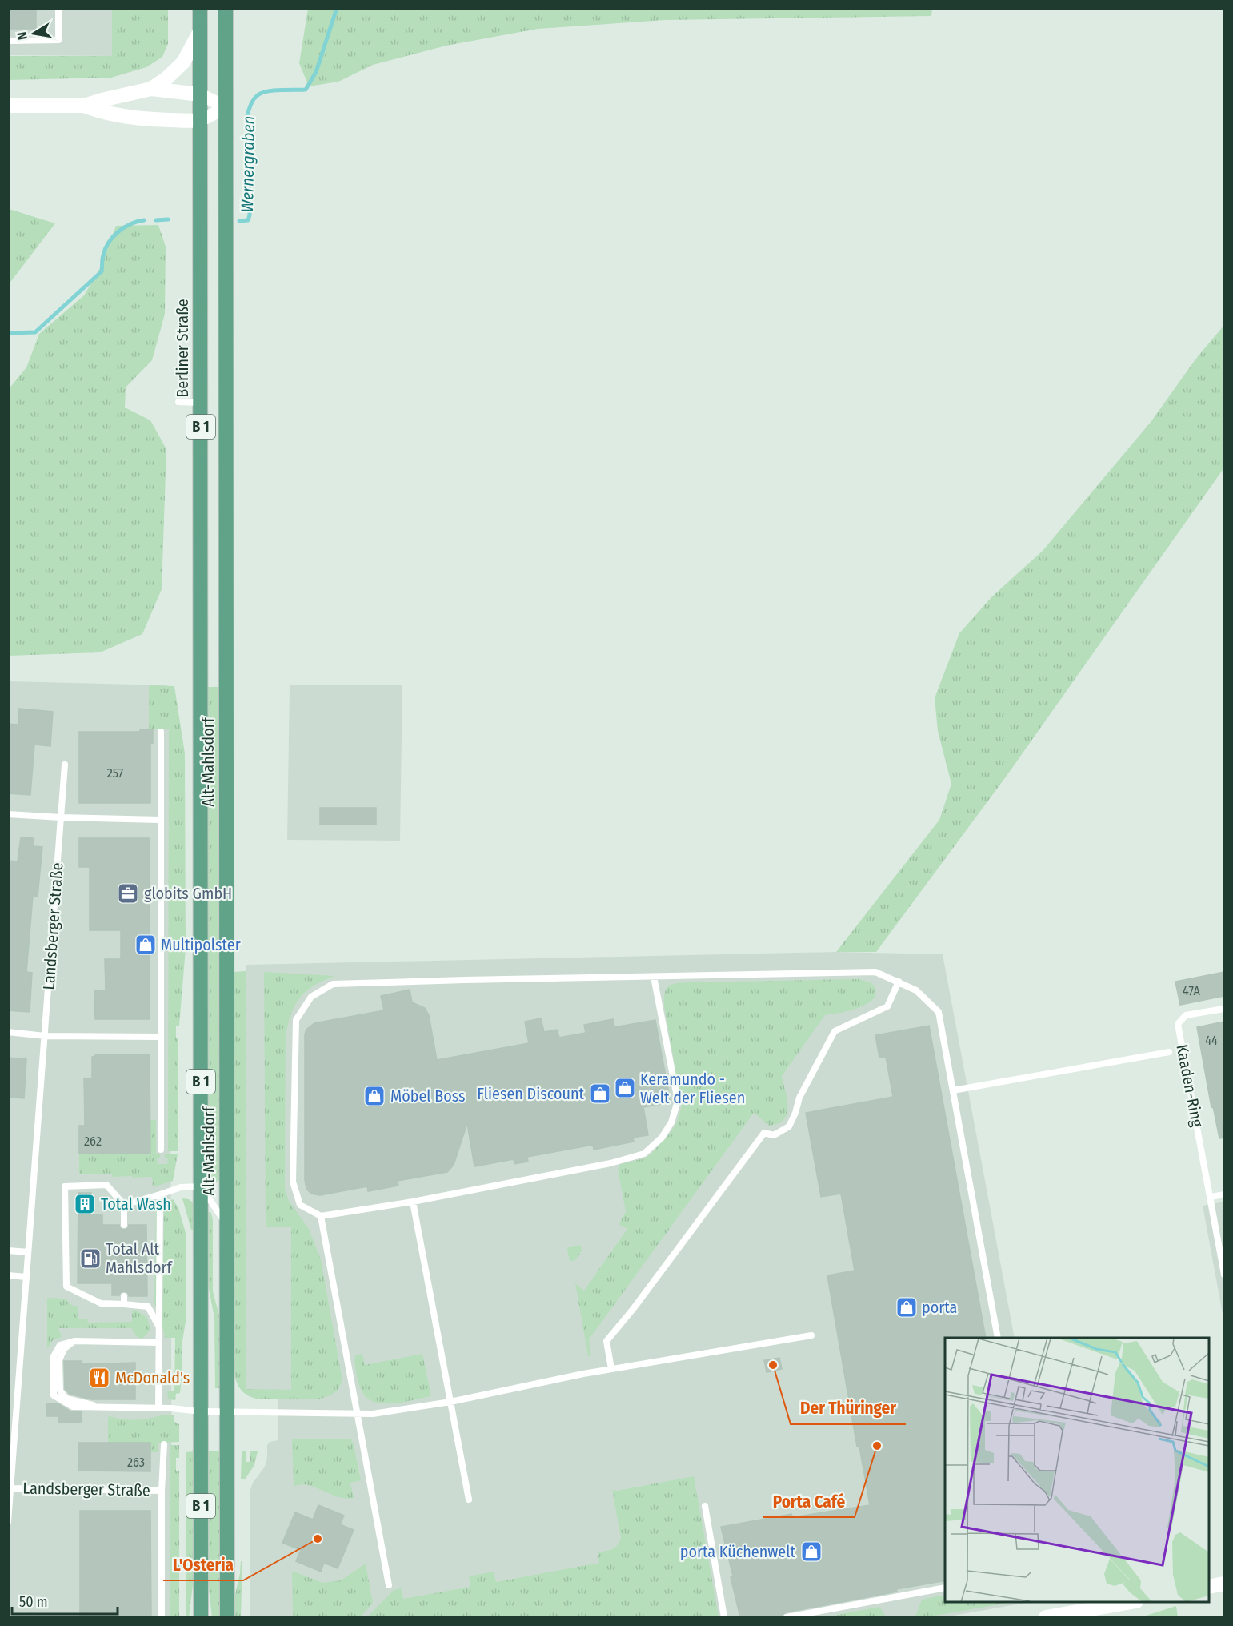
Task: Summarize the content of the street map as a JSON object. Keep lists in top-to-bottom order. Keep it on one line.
{"streets":{"main road":["Berliner Straße","B 1","Alt-Mahlsdorf"],"lane":["Landsberger Straße","Kaaden-Ring"]},"crossings":[["Berliner Straße","Alt-Mahlsdorf"],["B 1","Alt-Mahlsdorf"]],"water":["Wernergraben"],"places":{"office":["globits GmbH"],"shop":["Multipolster","Keramundo - Welt der Fliesen","Fliesen Discount","Möbel Boss","porta","porta Küchenwelt"],"building":["Total Wash"],"fuel station":["Total Alt Mahlsdorf"],"other":["Der Thüringer","Porta Café","L'Osteria"],"restaurant":["McDonald's"]},"house_numbers":["257","47A","44","262","263"],"scale_bar":"50 m","north":"left"}
